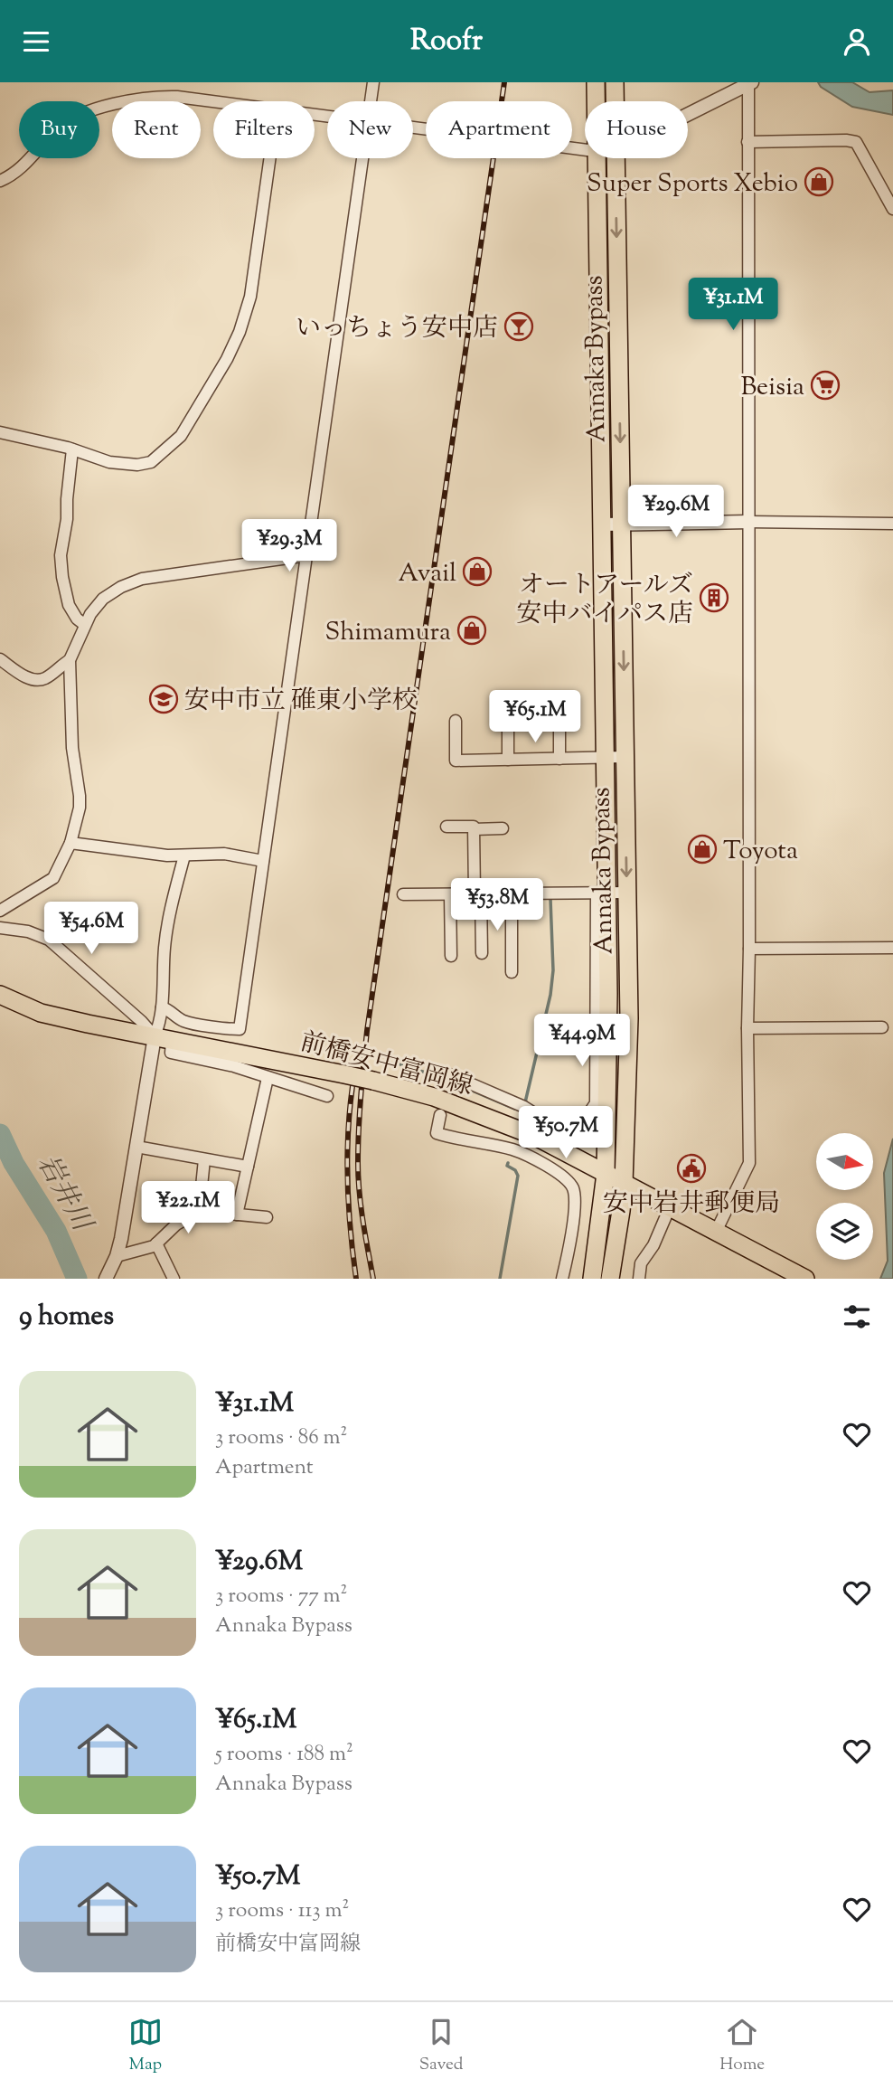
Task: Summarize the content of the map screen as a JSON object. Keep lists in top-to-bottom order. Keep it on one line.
{"streets":{"main road":["Annaka Bypass","前橋安中富岡線"]},"crossings":[["Annaka Bypass","前橋安中富岡線"]],"water":["岩井川"],"places":{"shop":["Super Sports Xebio","Avail","Shimamura","Toyota"],"bar":["いっちょう安中店"],"supermarket":["Beisia"],"building":["オートアールズ 安中バイパス店"],"school or university":["安中市立 碓東小学校"],"public building":["安中岩井郵便局"]},"north":"right","page":{"header":"Roofr","chip":["Buy","Rent","Filters","New","Apartment","House"],"price":["¥31.1M","¥29.6M","¥29.3M","¥65.1M","¥53.8M","¥54.6M","¥44.9M","¥50.7M","¥22.1M"],"heading":"9 homes","list":[{"name":"¥31.1M","note":"3 rooms · 86 m² · Apartment"},{"name":"¥29.6M","note":"3 rooms · 77 m² · Annaka Bypass"},{"name":"¥65.1M","note":"5 rooms · 188 m² · Annaka Bypass"},{"name":"¥50.7M","note":"3 rooms · 113 m² · 前橋安中富岡線"}],"tabs":["Map","Saved","Home"]}}
